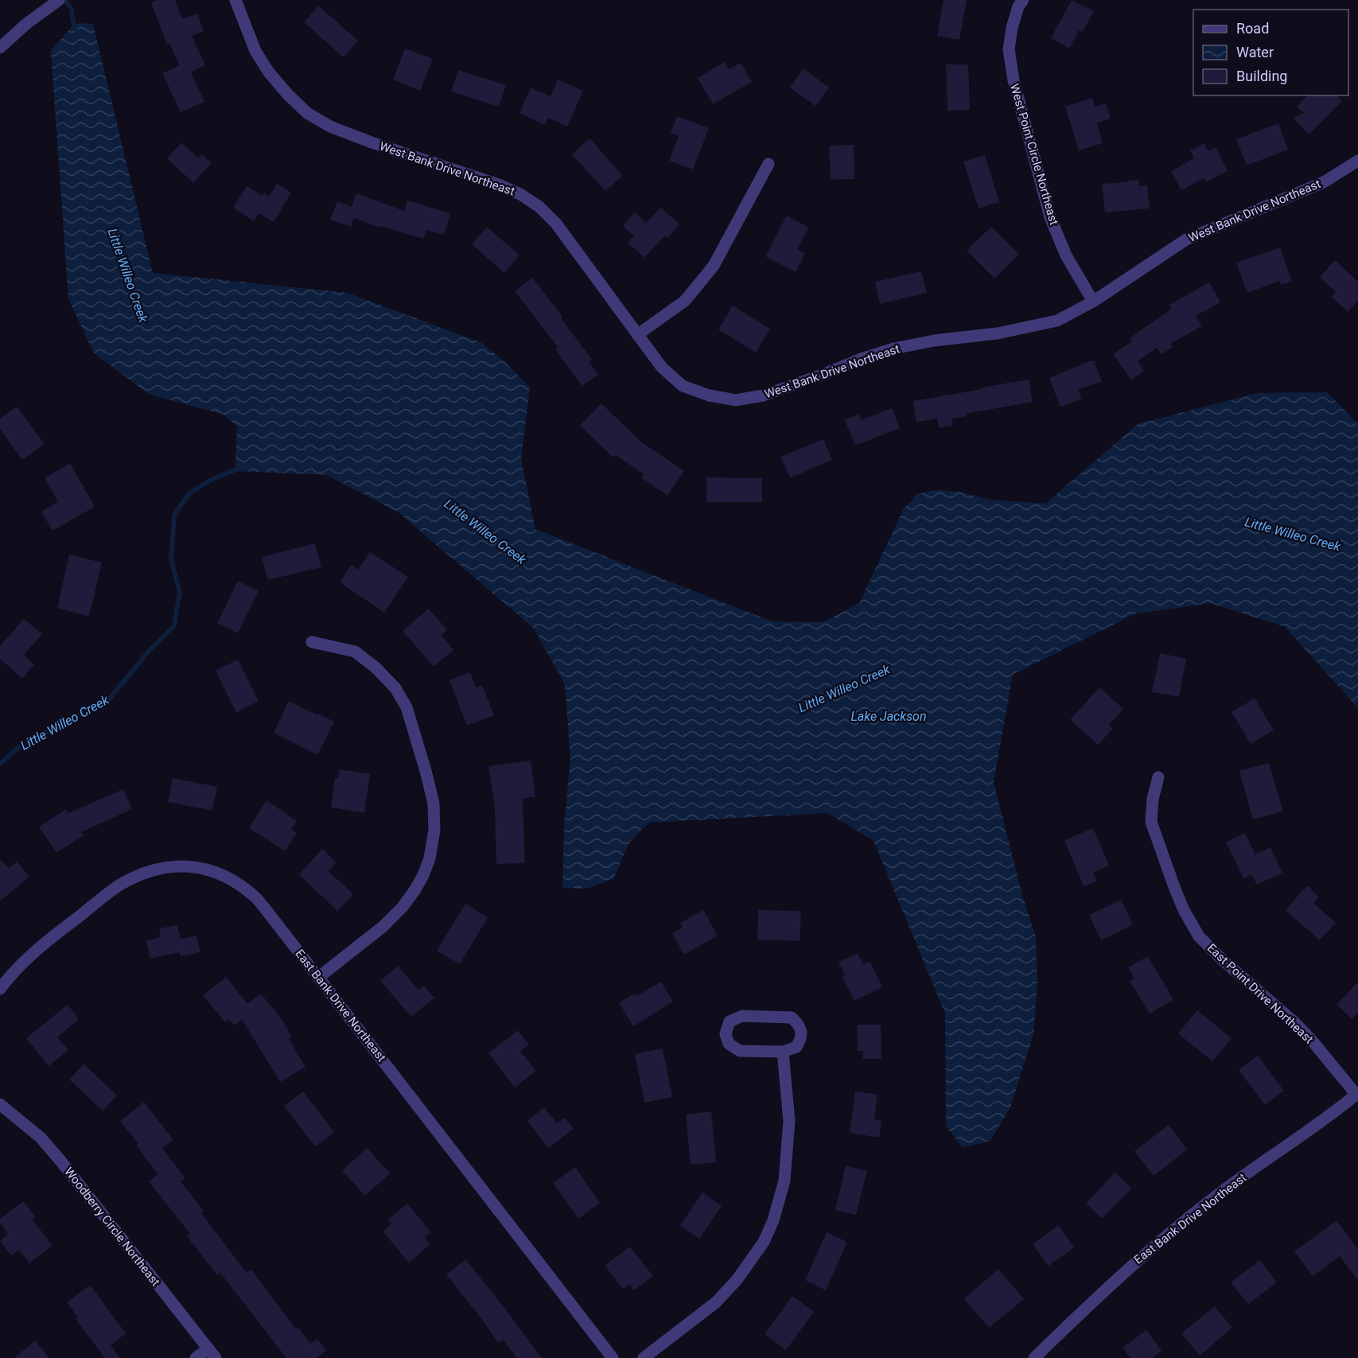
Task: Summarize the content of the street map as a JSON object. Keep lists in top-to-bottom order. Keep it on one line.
{"streets":{"street":["West Point Circle Northeast","West Bank Drive Northeast","East Point Drive Northeast","East Bank Drive Northeast","Woodberry Circle Northeast"]},"crossings":[["West Point Circle Northeast","West Bank Drive Northeast"],["East Point Drive Northeast","East Bank Drive Northeast"]],"water":["Little Willeo Creek","Lake Jackson"],"legend":["Road","Water","Building"]}
